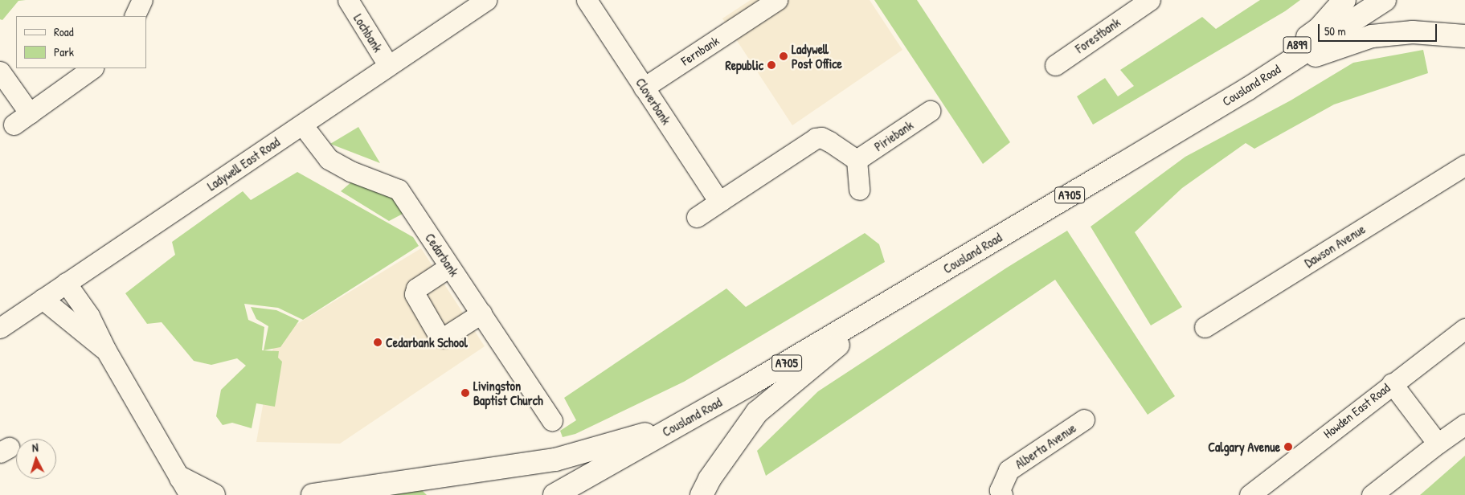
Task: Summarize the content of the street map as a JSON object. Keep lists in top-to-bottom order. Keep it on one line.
{"streets":{"main road":["A899","Cousland Road","A705"],"street":["Lochbank","Forestbank","Fernbank","Cloverbank","Piriebank","Ladywell East Road","Dawson Avenue","Cedarbank","Howden East Road","Alberta Avenue"]},"crossings":[["Lochbank","Ladywell East Road"],["A899","Cousland Road"],["Fernbank","Cloverbank"],["Ladywell East Road","Cedarbank"]],"places":["Ladywell Post Office","Republic","Cedarbank School","Livingston Baptist Church","Calgary Avenue"],"legend":["Road","Park"],"scale_bar":"50 m","north":"top"}
